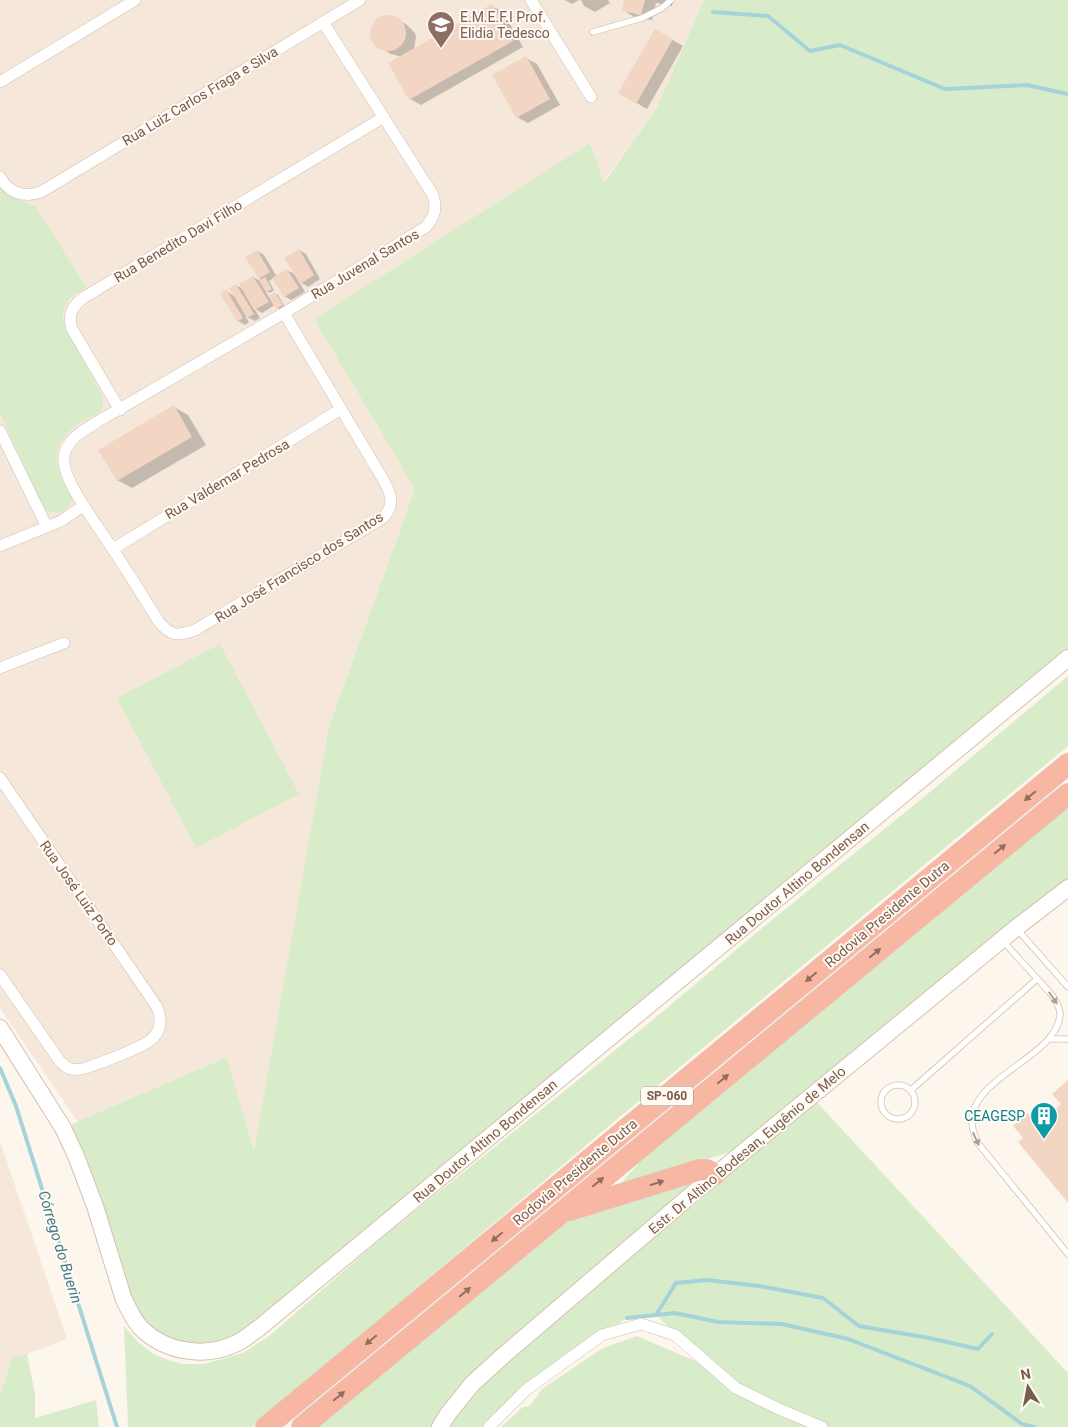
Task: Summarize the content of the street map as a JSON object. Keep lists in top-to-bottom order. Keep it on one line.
{"streets":{"highway":["Rodovia Presidente Dutra","SP-060"],"street":["Rua Luiz Carlos Fraga e Silva","Rua Benedito Davi Filho","Rua Juvenal Santos","Rua Valdemar Pedrosa","Rua José Francisco dos Santos","Rua Doutor Altino Bondensan","Rua José Luiz Porto","Estr. Dr Altino Bodesan, Eugênio de Melo"]},"crossings":[["Rua Luiz Carlos Fraga e Silva","Rua Juvenal Santos"],["Rua Benedito Davi Filho","Rua Juvenal Santos"],["Rua Juvenal Santos","Rua José Francisco dos Santos"],["Rua Valdemar Pedrosa","Rua José Francisco dos Santos"]],"water":["Córrego do Buerin"],"places":{"school or university":["E.M.E.F.I Prof. Elidia Tedesco"],"building":["CEAGESP"]},"north":"top"}
